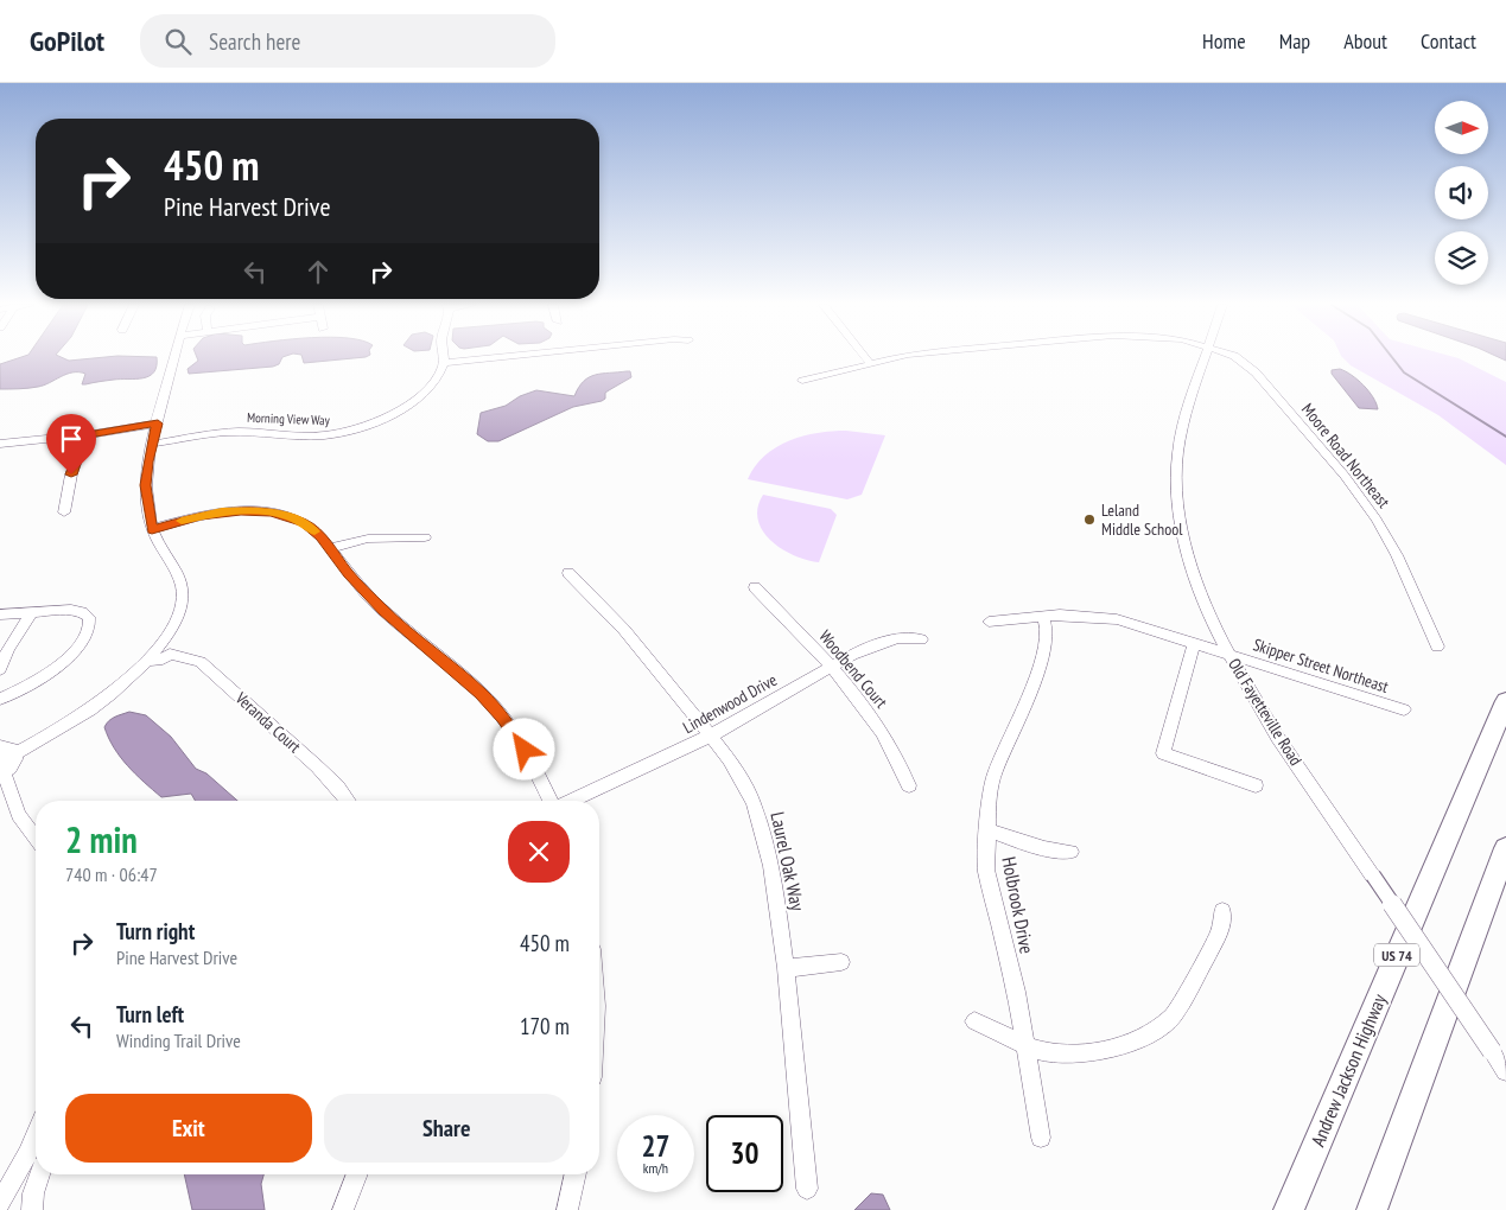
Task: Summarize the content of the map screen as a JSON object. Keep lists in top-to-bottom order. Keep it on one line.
{"streets":{"highway":["US 74","Andrew Jackson Highway"],"street":["Morning View Way","Moore Road Northeast","Skipper Street Northeast","Woodbend Court","Lindenwood Drive","Old Fayetteville Road","Veranda Court","Laurel Oak Way","Holbrook Drive"]},"crossings":[["Skipper Street Northeast","Old Fayetteville Road"],["Skipper Street Northeast","Holbrook Drive"],["Woodbend Court","Lindenwood Drive"],["Lindenwood Drive","Laurel Oak Way"]],"places":["Leland Middle School"],"north":"right","page":{"header":"GoPilot","search":"Search here","nav":["Home","Map","About","Contact"],"turn":["450 m","Pine Harvest Drive"],"heading":["2 min","740 m · 06:47"],"list":[{"name":"Turn right","note":"Pine Harvest Drive","value":"450 m"},{"name":"Turn left","note":"Winding Trail Drive","value":"170 m"}],"buttons":["Exit","Share"],"speed":"27 km/h","limit":"30"}}
